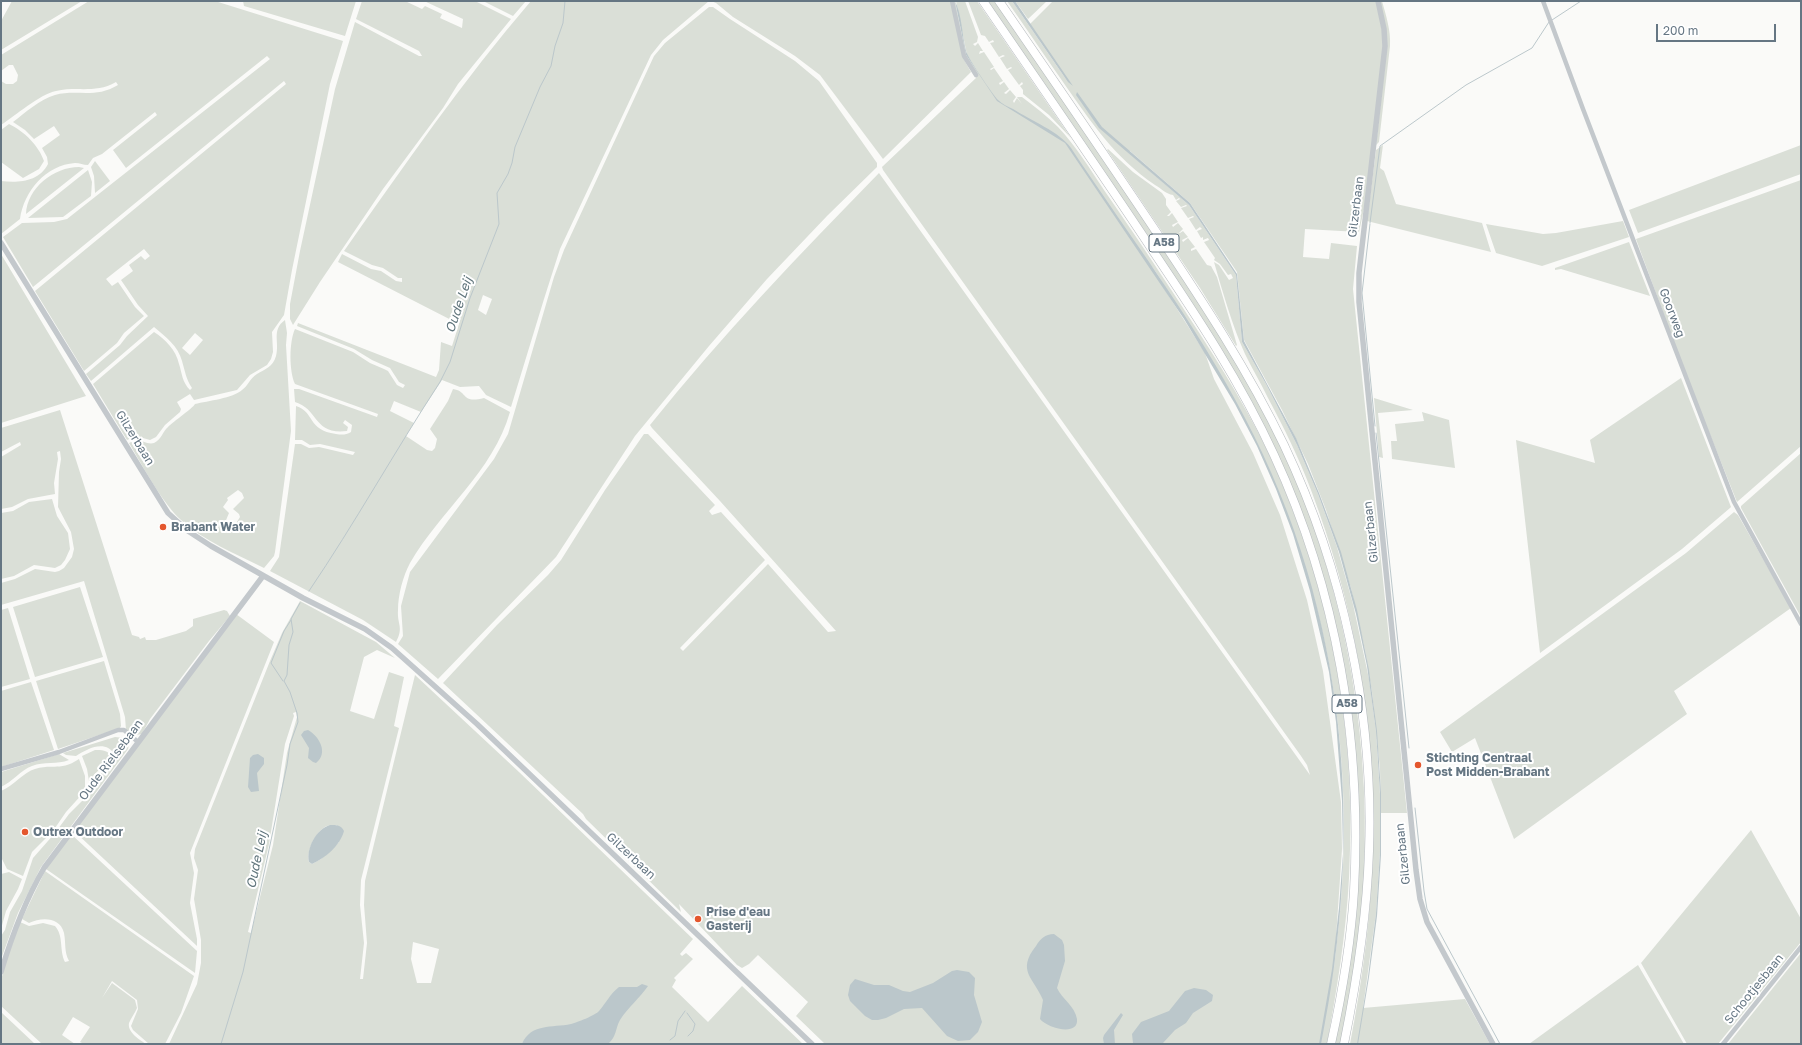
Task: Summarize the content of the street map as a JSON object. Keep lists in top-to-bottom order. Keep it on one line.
{"streets":{"highway":["A58"],"street":["Gilzerbaan","Goorweg","Oude Rielsebaan","Schootjesbaan"]},"crossings":[["Gilzerbaan","Oude Rielsebaan"]],"water":["Oude Leij"],"places":["Brabant Water","Stichting Centraal Post Midden-Brabant","Outrex Outdoor","Prise d'eau Gasterij"],"scale_bar":"200 m"}
